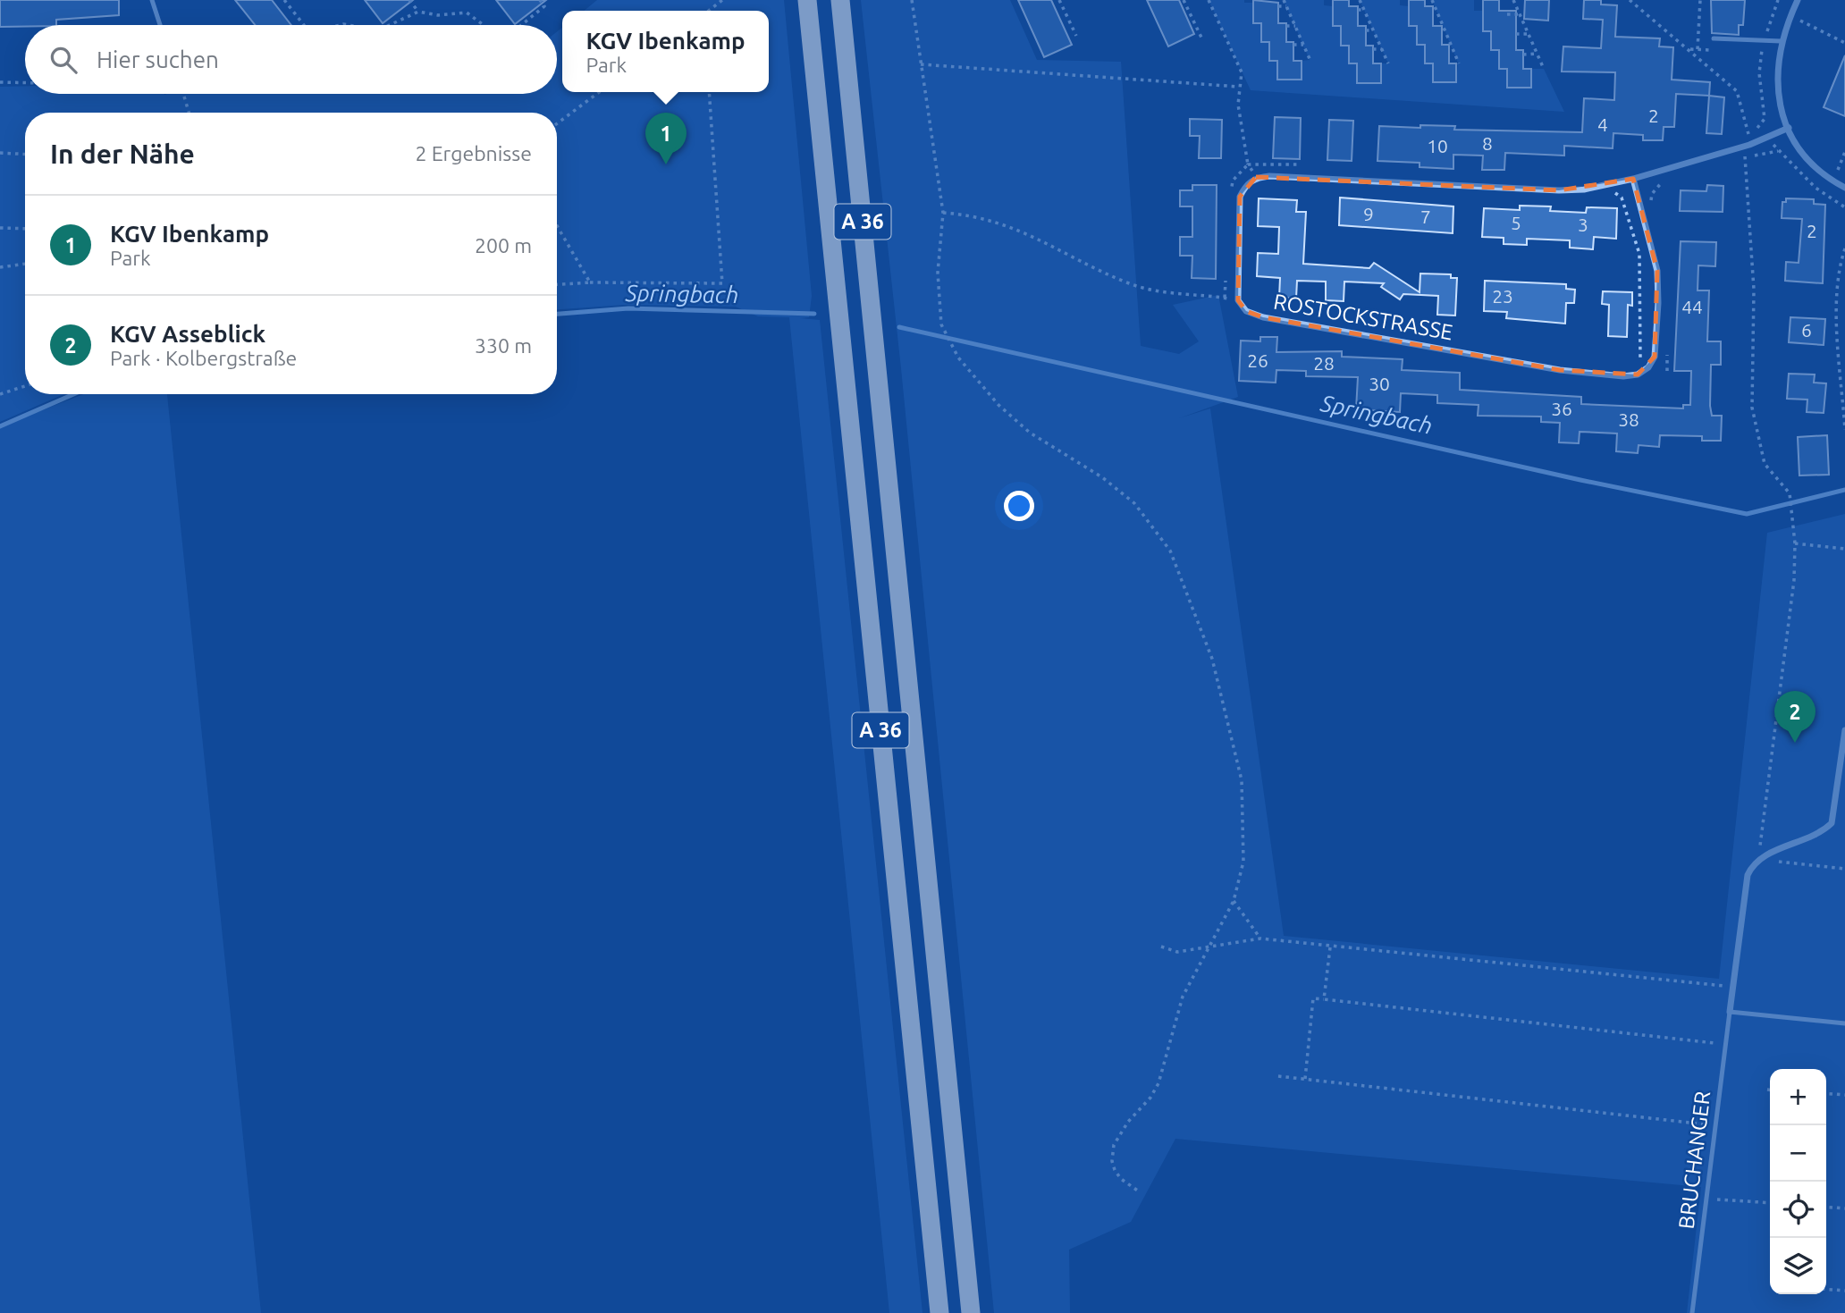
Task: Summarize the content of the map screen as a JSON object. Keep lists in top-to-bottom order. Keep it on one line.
{"streets":{"highway":["A 36"],"street":["ROSTOCKSTRASSE"],"lane":["BRUCHANGER"]},"water":["Springbach"],"house_numbers":["2","4","8","10","9","7","5","3","2","23","44","6","26","28","30","36","38"],"page":{"popup":["KGV Ibenkamp","Park"],"search":"Hier suchen","pins":["1","2"],"heading":["In der Nähe","2 Ergebnisse"],"list":[{"mark":"1","name":"KGV Ibenkamp","note":"Park","value":"200 m"},{"mark":"2","name":"KGV Asseblick","note":"Park · Kolbergstraße","value":"330 m"}],"map_buttons":["+","−"]}}
